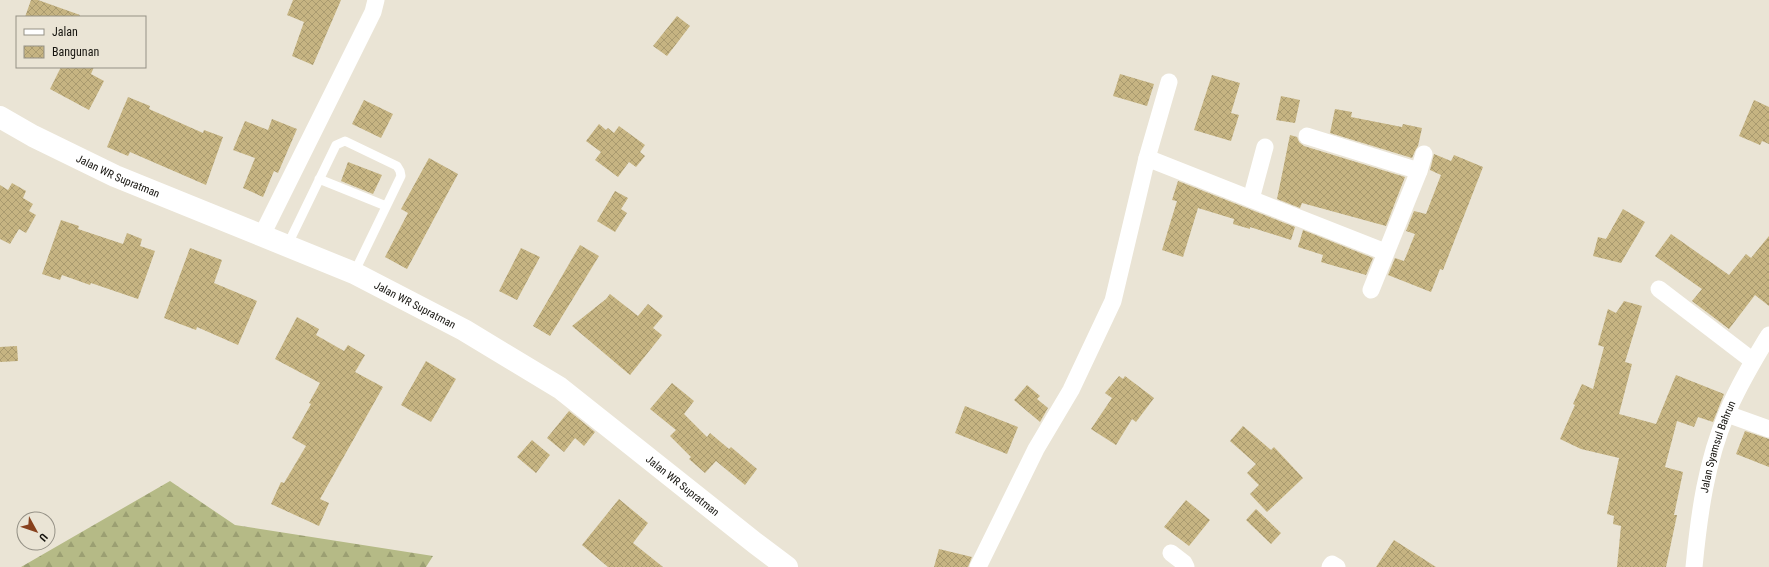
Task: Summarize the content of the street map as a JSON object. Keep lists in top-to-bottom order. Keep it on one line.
{"streets":{"highway":["Jalan WR Supratman"],"street":["Jalan Syamsul Bahrun"]},"legend":["Jalan","Bangunan"],"north":"bottom right"}
